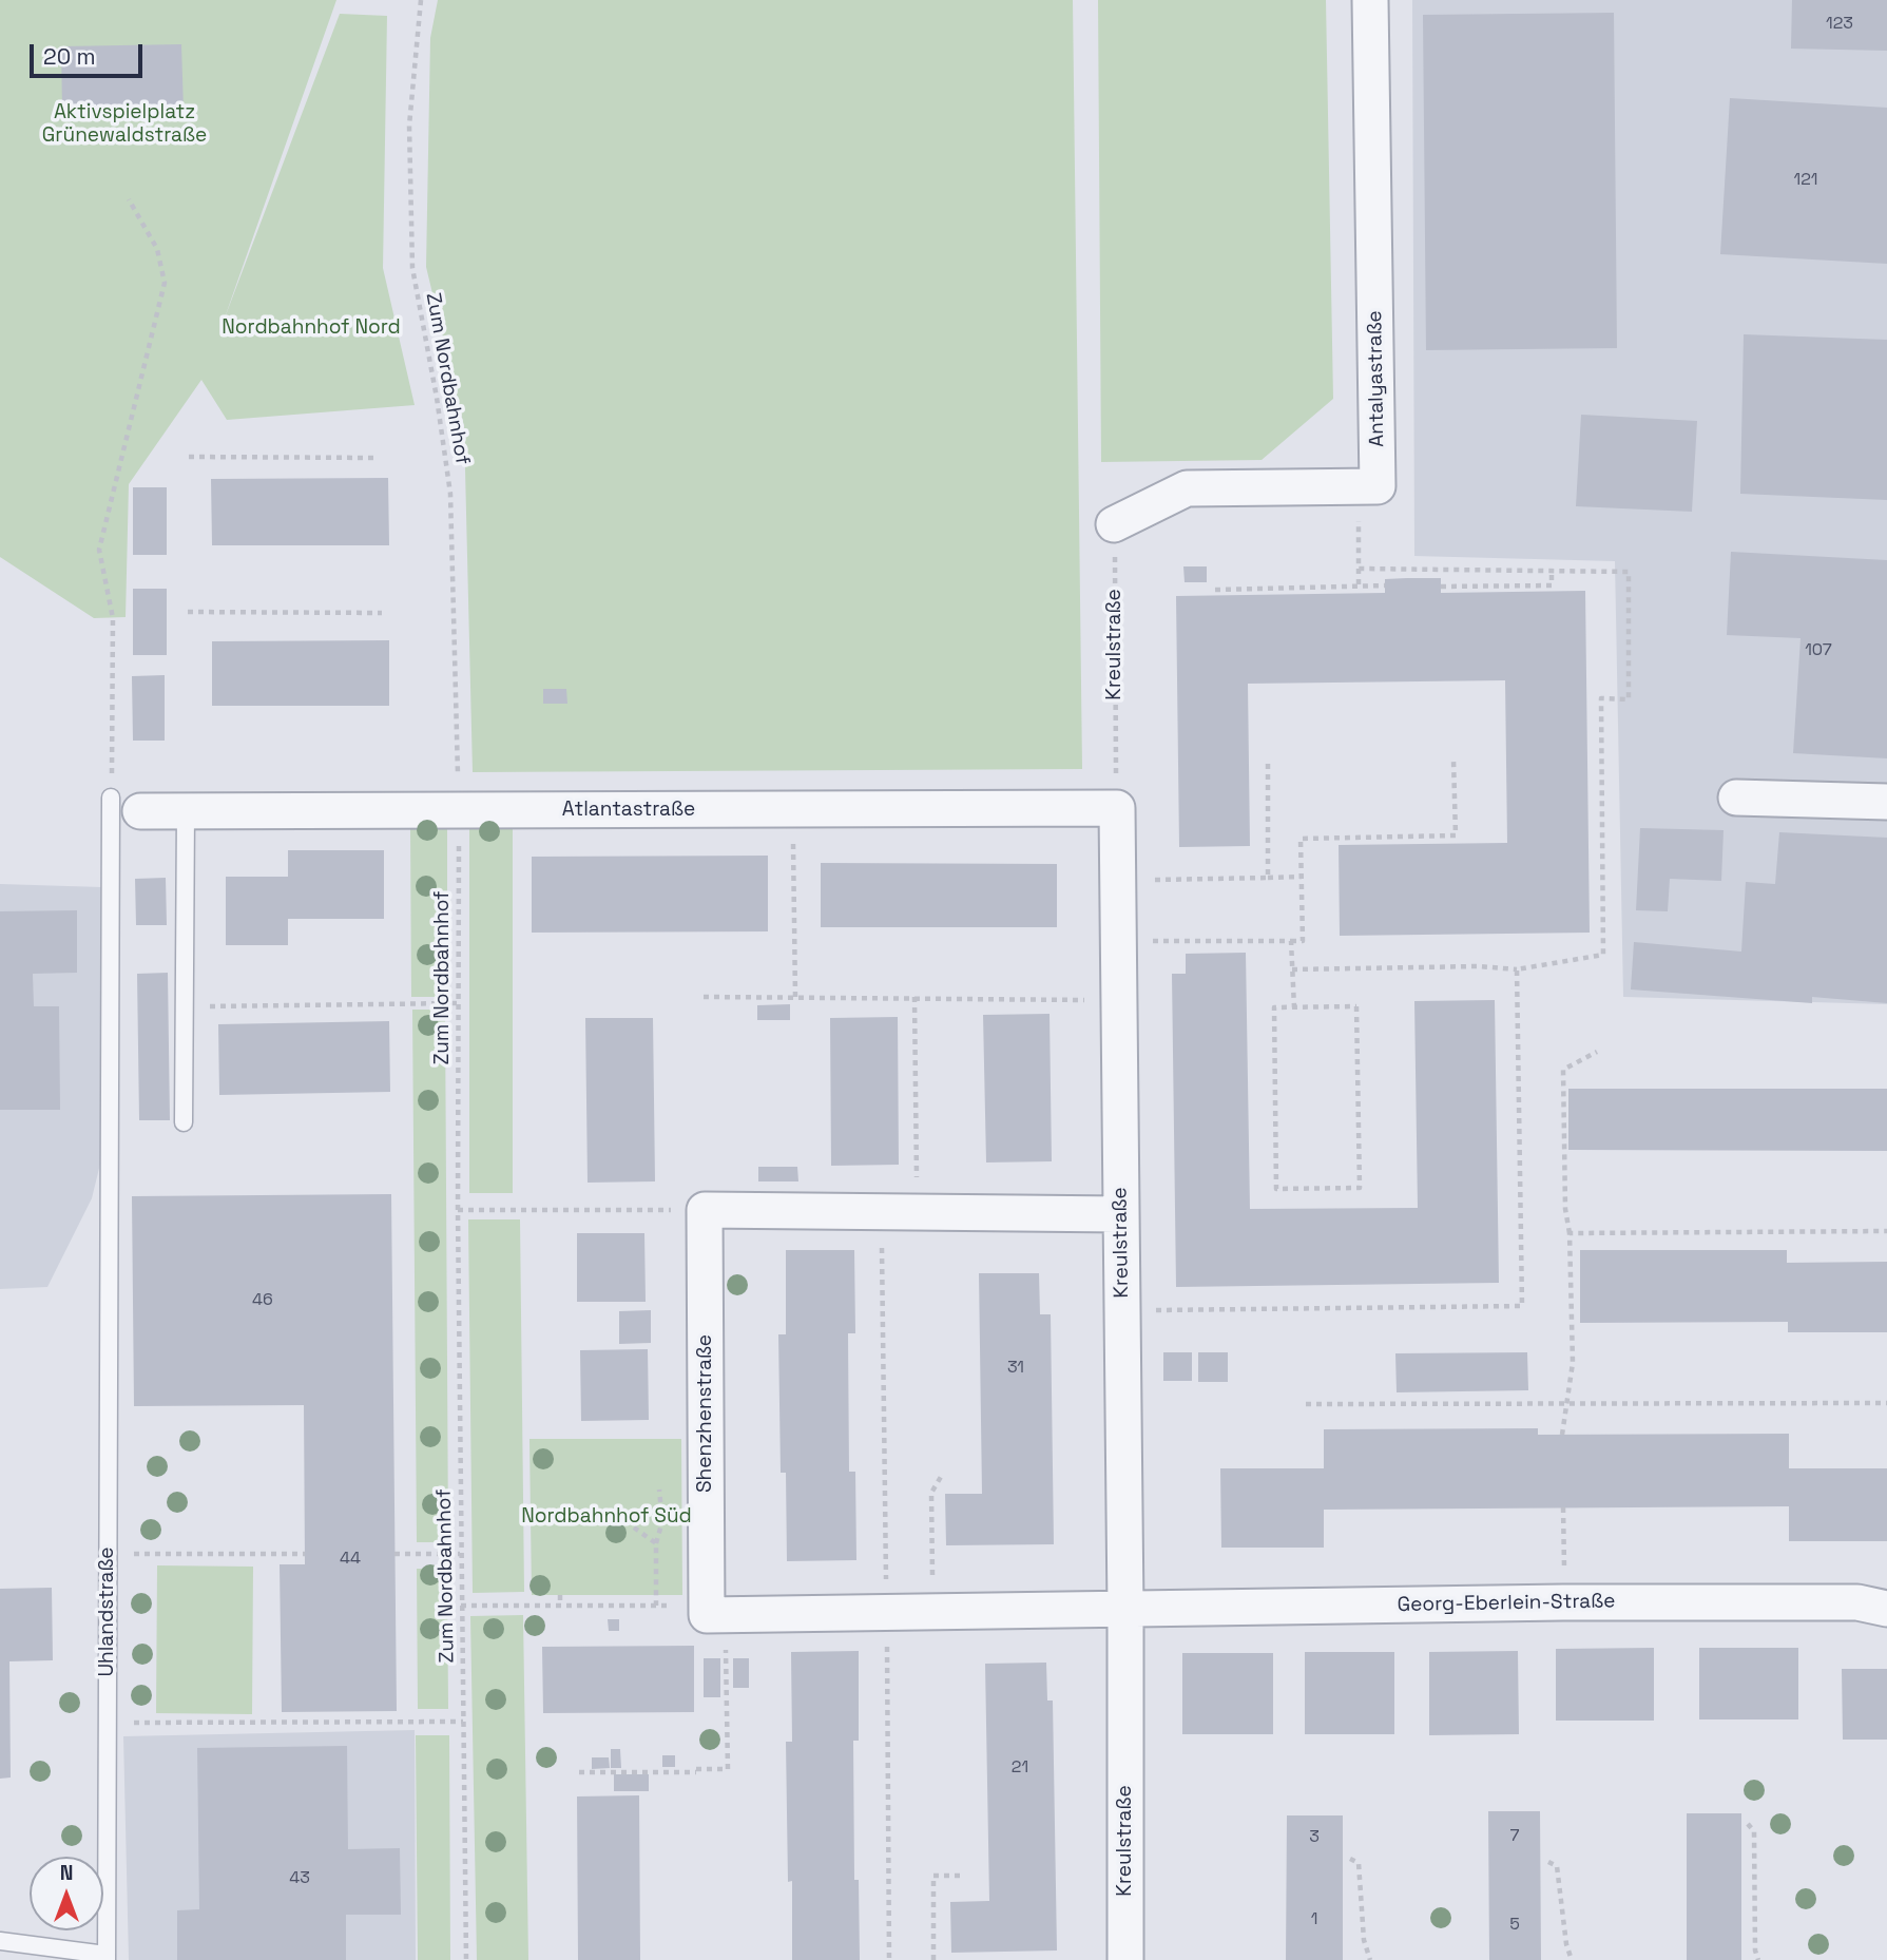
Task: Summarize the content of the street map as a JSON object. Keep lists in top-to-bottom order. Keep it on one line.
{"streets":{"street":["Antalyastraße","Kreulstraße","Atlantastraße","Shenzhenstraße","Georg-Eberlein-Straße"],"lane":["Uhlandstraße"],"path":["Zum Nordbahnhof"]},"crossings":[["Zum Nordbahnhof","Atlantastraße"],["Kreulstraße","Atlantastraße"],["Kreulstraße","Georg-Eberlein-Straße"],["Atlantastraße","Uhlandstraße"]],"parks":["Aktivspielplatz Grünewaldstraße","Nordbahnhof Nord","Nordbahnhof Süd"],"house_numbers":["123","121","107","46","31","44","21","7","3","43","1","5"],"scale_bar":"20 m","north":"top"}
